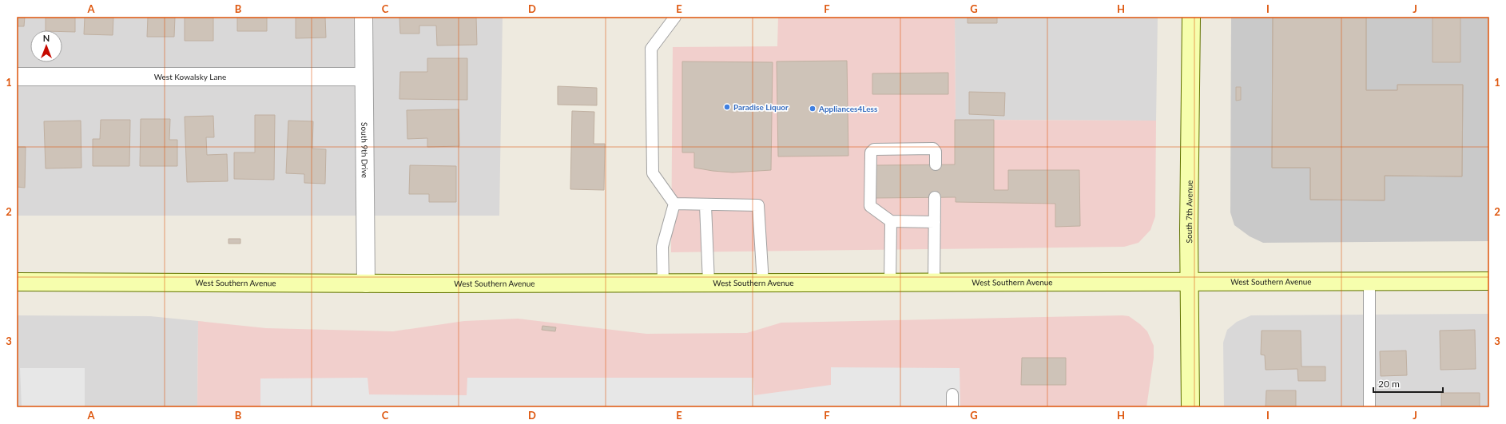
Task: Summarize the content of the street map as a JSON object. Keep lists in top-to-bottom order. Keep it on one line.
{"streets":{"main road":["South 7th Avenue","West Southern Avenue"],"street":["West Kowalsky Lane","South 9th Drive"]},"crossings":[["West Kowalsky Lane","South 9th Drive"],["South 9th Drive","West Southern Avenue"],["South 7th Avenue","West Southern Avenue"]],"places":["Paradise Liquor","Appliances4Less"],"scale_bar":"20 m","north":"top","grid":{"columns":["A","B","C","D","E","F","G","H","I","J"],"rows":["1","2","3"]}}
